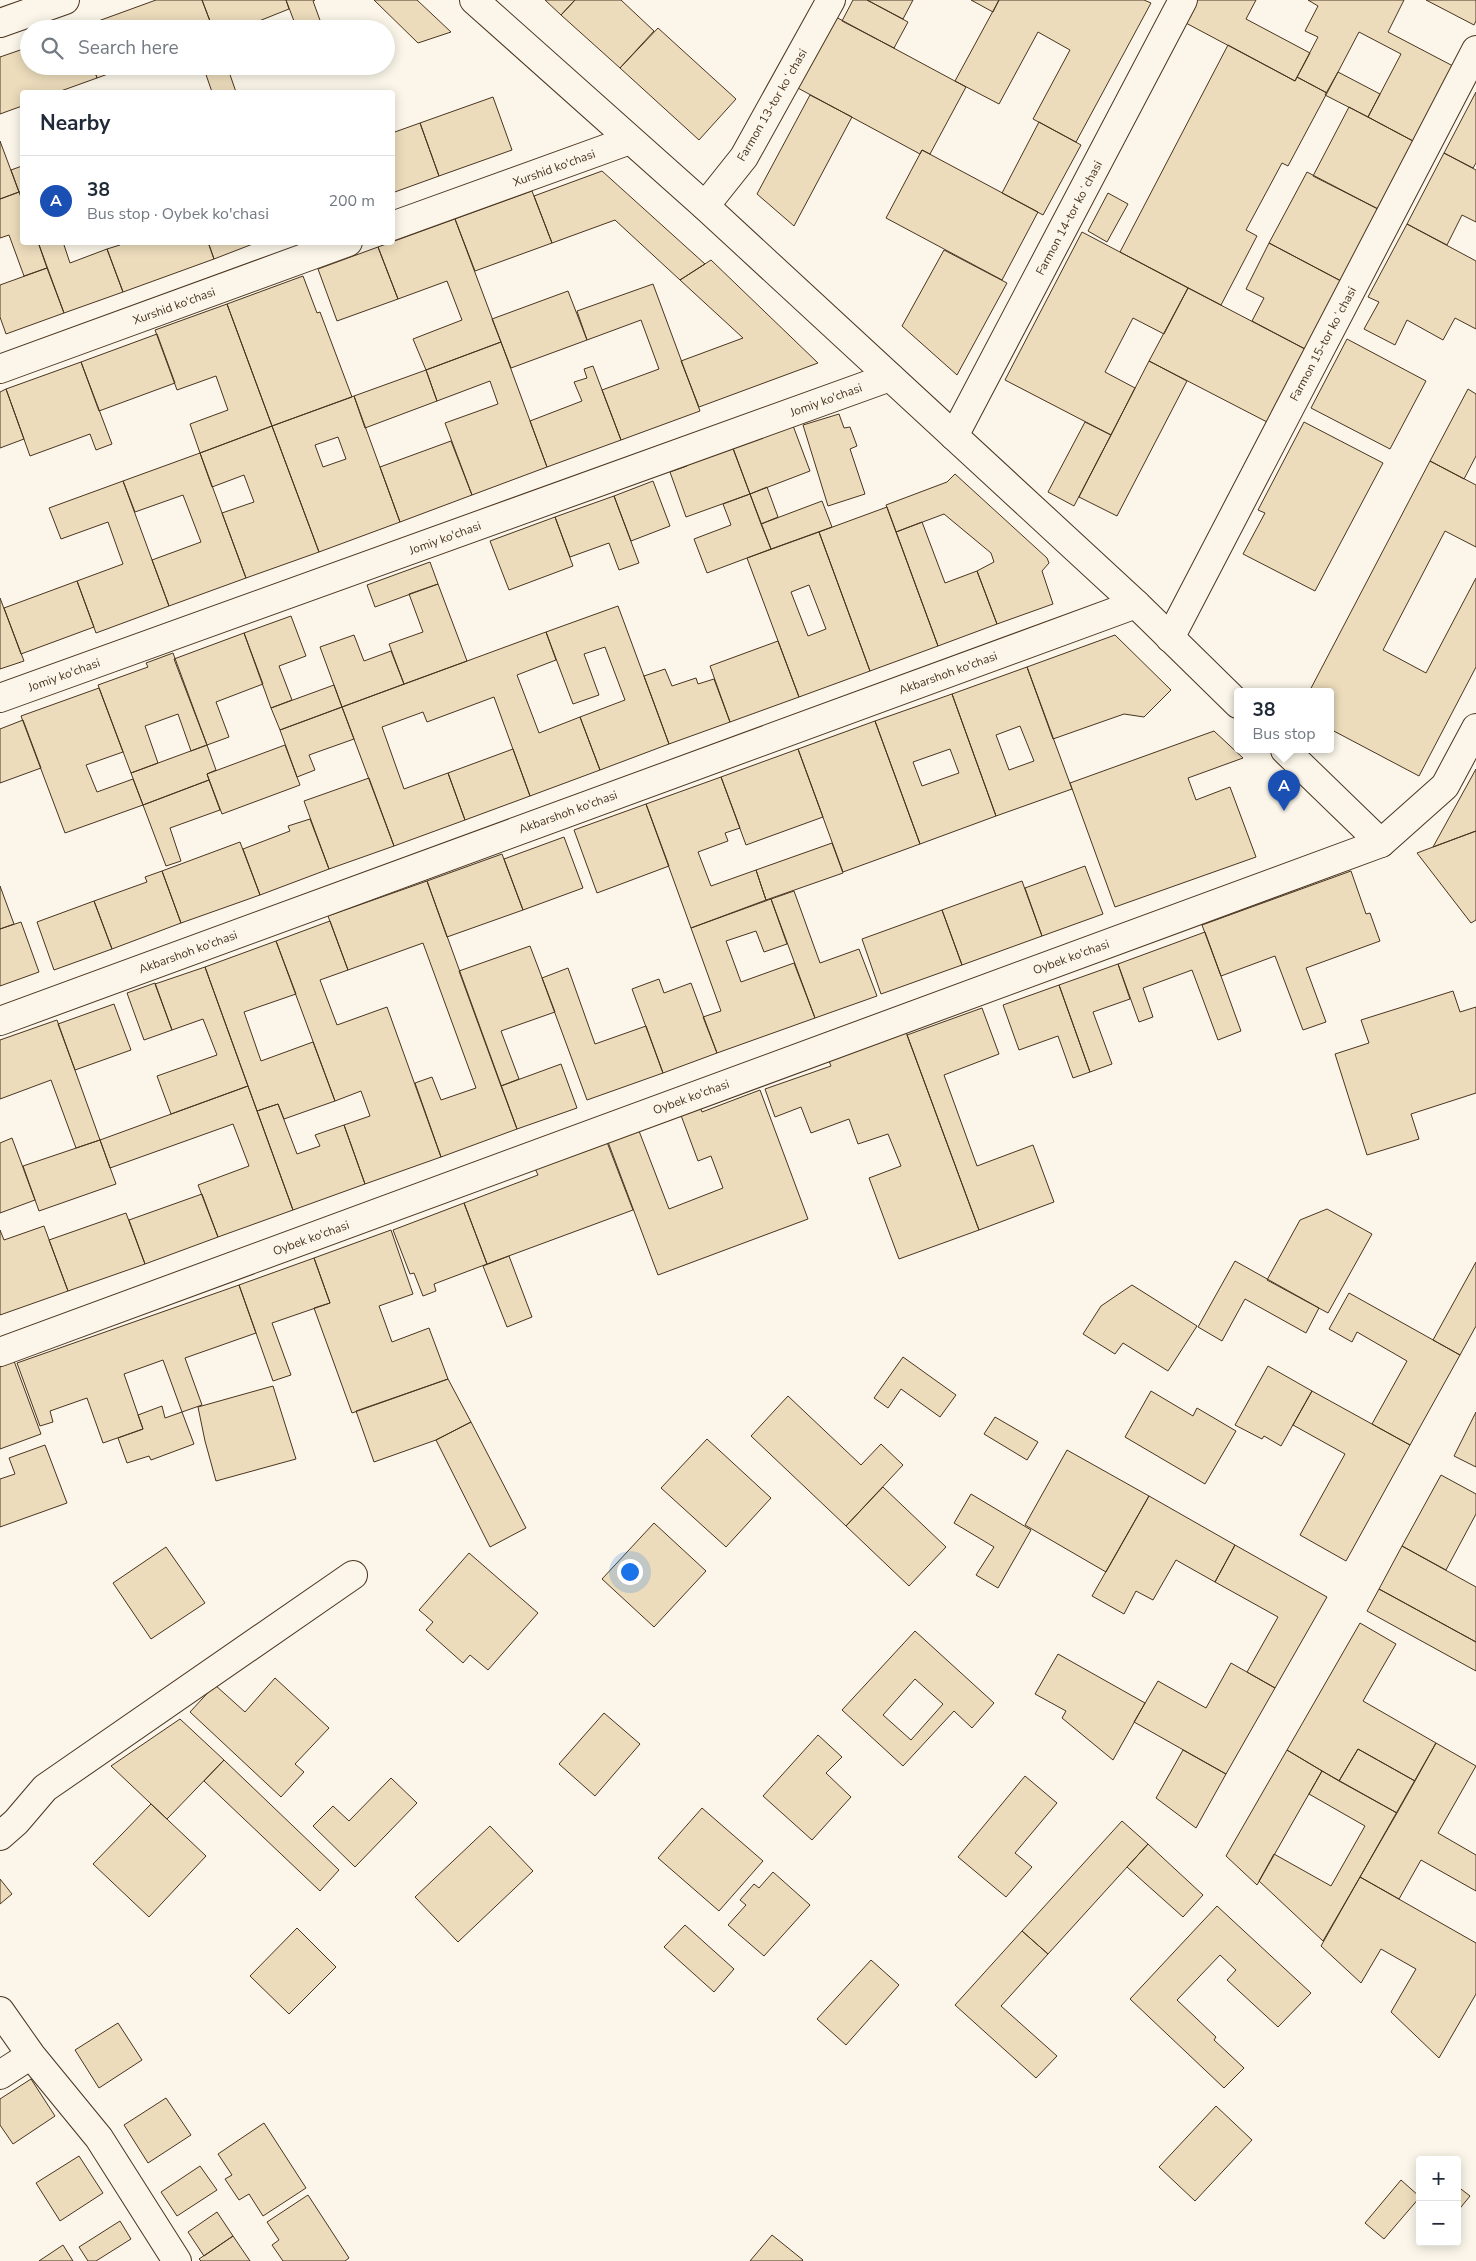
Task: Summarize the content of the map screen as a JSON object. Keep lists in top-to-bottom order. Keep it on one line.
{"streets":{"street":["Farmon 13-tor koʻchasi","Xurshid ko'chasi","Farmon 14-tor koʻchasi","Farmon 15-tor koʻchasi","Jomiy ko'chasi","Akbarshoh ko'chasi","Oybek ko'chasi"]},"page":{"search":"Search here","heading":"Nearby","list":[{"mark":"A","name":"38","note":"Bus stop · Oybek ko'chasi","value":"200 m"}],"popup":["38","Bus stop"],"pins":"A","map_buttons":["+","−"]}}
